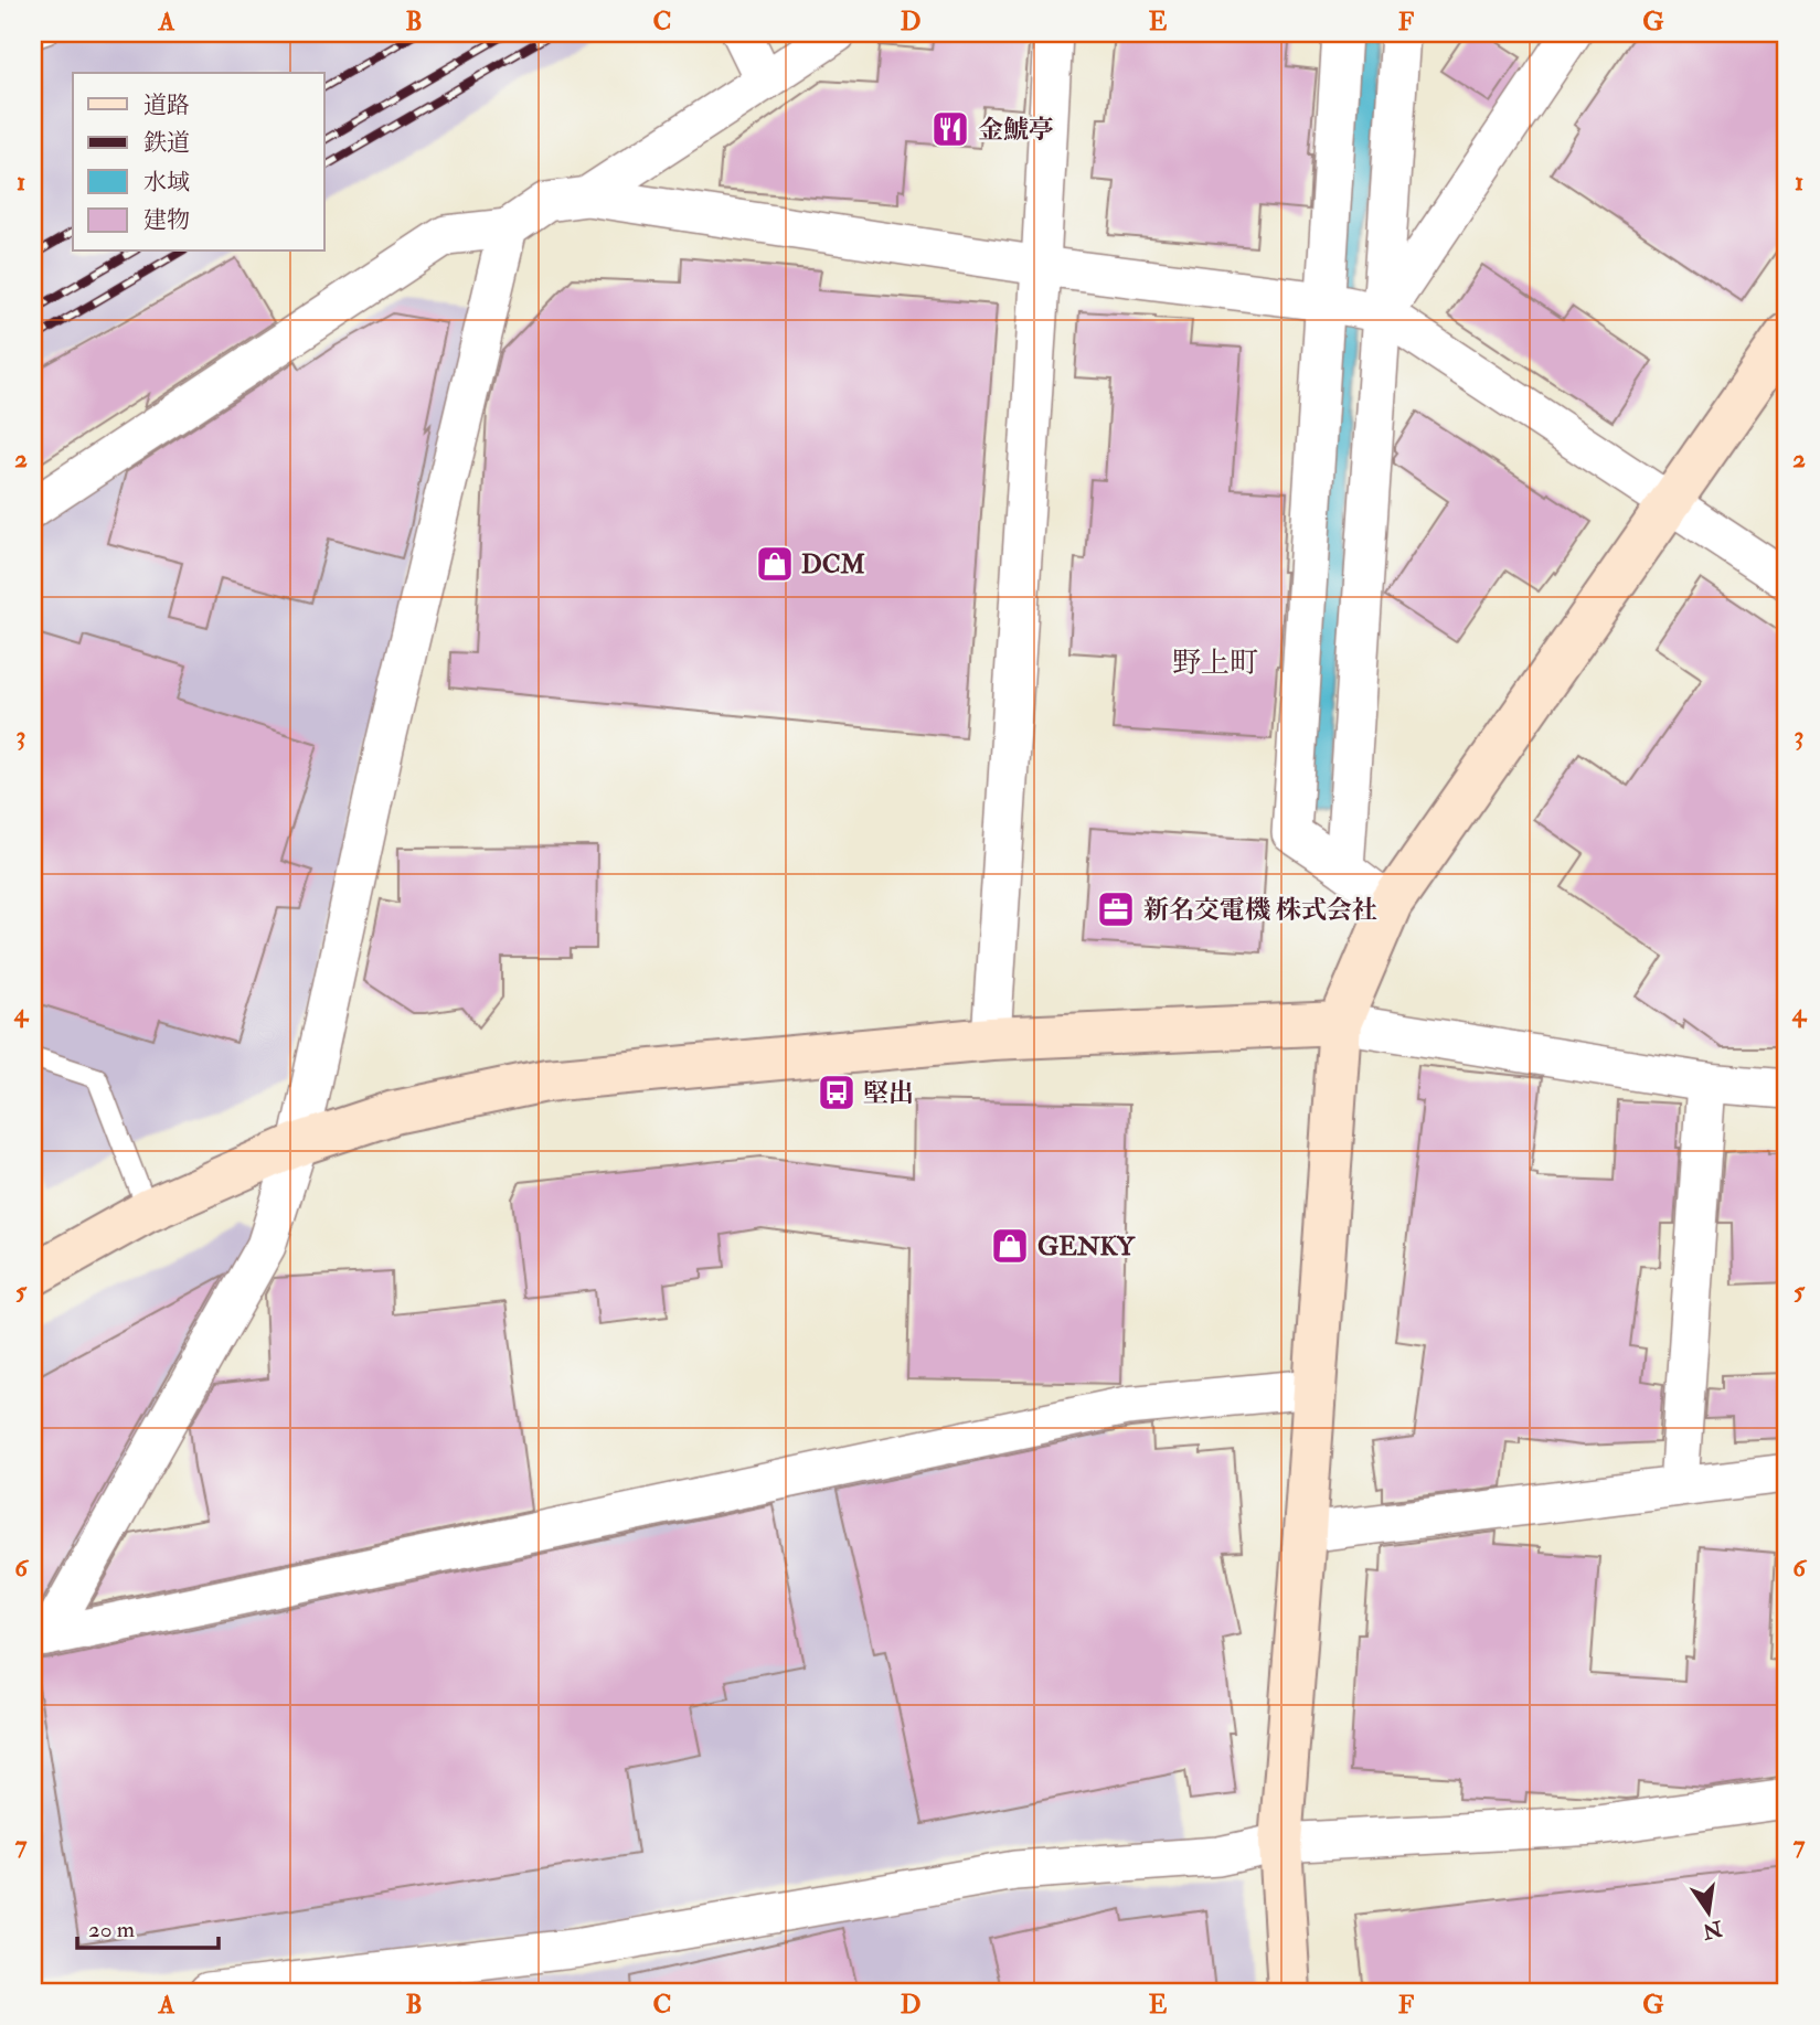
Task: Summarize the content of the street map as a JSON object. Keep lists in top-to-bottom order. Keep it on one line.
{"districts":["野上町"],"places":{"restaurant":["金鯱亭"],"shop":["DCM","GENKY"],"office":["新名交電機 株式会社"],"bus stop":["堅出"]},"legend":["道路","鉄道","水域","建物"],"scale_bar":"20 m","north":"bottom","grid":{"columns":["A","B","C","D","E","F","G"],"rows":["1","2","3","4","5","6","7"]}}
